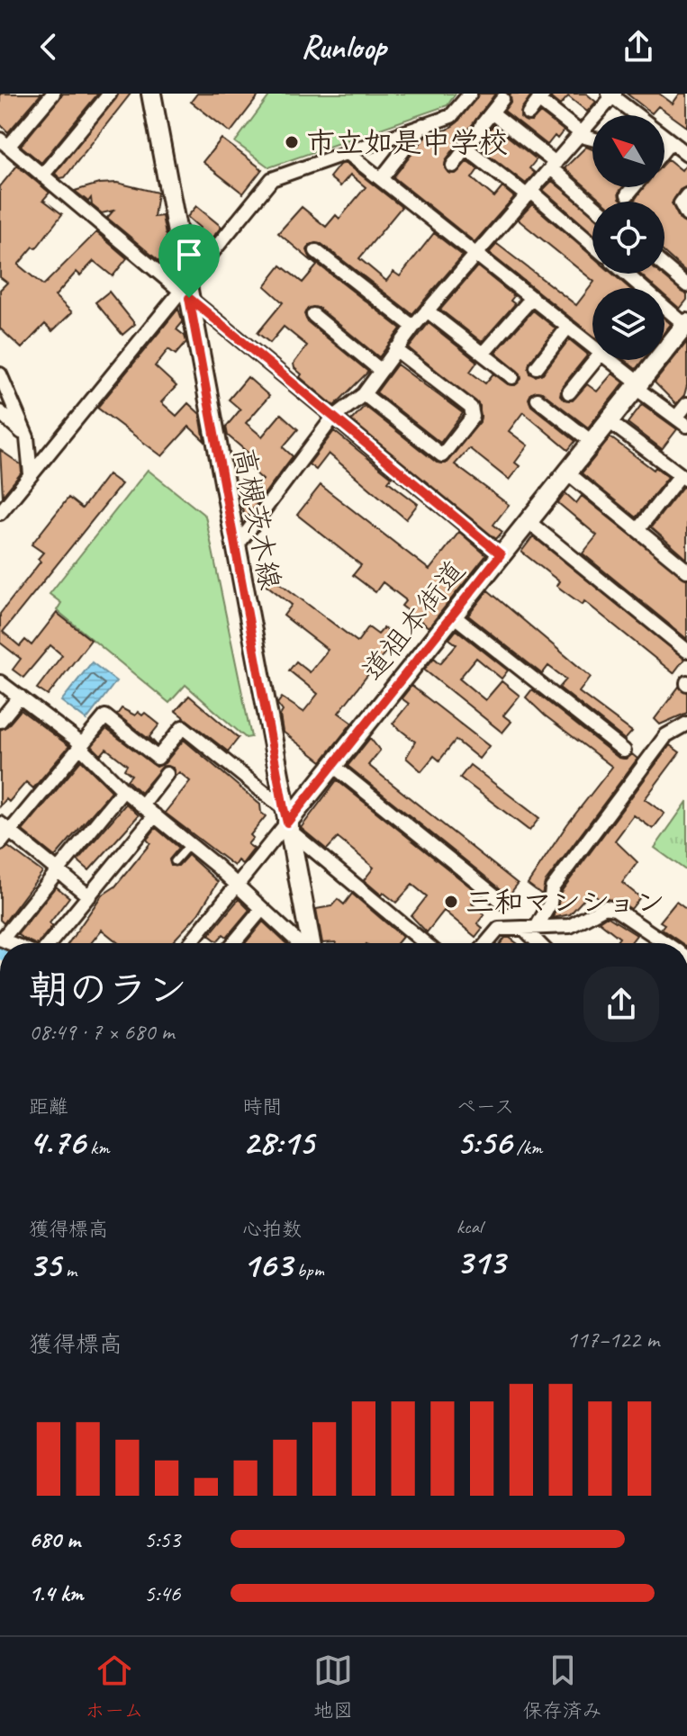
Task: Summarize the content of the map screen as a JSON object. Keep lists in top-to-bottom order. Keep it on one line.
{"streets":{"main road":["高槻茨木線","道祖本街道"]},"crossings":[["高槻茨木線","道祖本街道"]],"places":["市立如是中学校","三和マンション"],"north":"top left","page":{"header":"Runloop","heading":["朝のラン","08:49 · 7 × 680 m"],"stats":[["距離","4.76 km"],["時間","28:15"],["ペース","5:56 /km"],["獲得標高","35 m"],["心拍数","163 bpm"],["kcal","313"]],"chart":["獲得標高","117–122 m"],"list":[{"name":"680 m","note":"5:53"},{"name":"1.4 km","note":"5:46"}],"tabs":["ホーム","地図","保存済み"]}}
